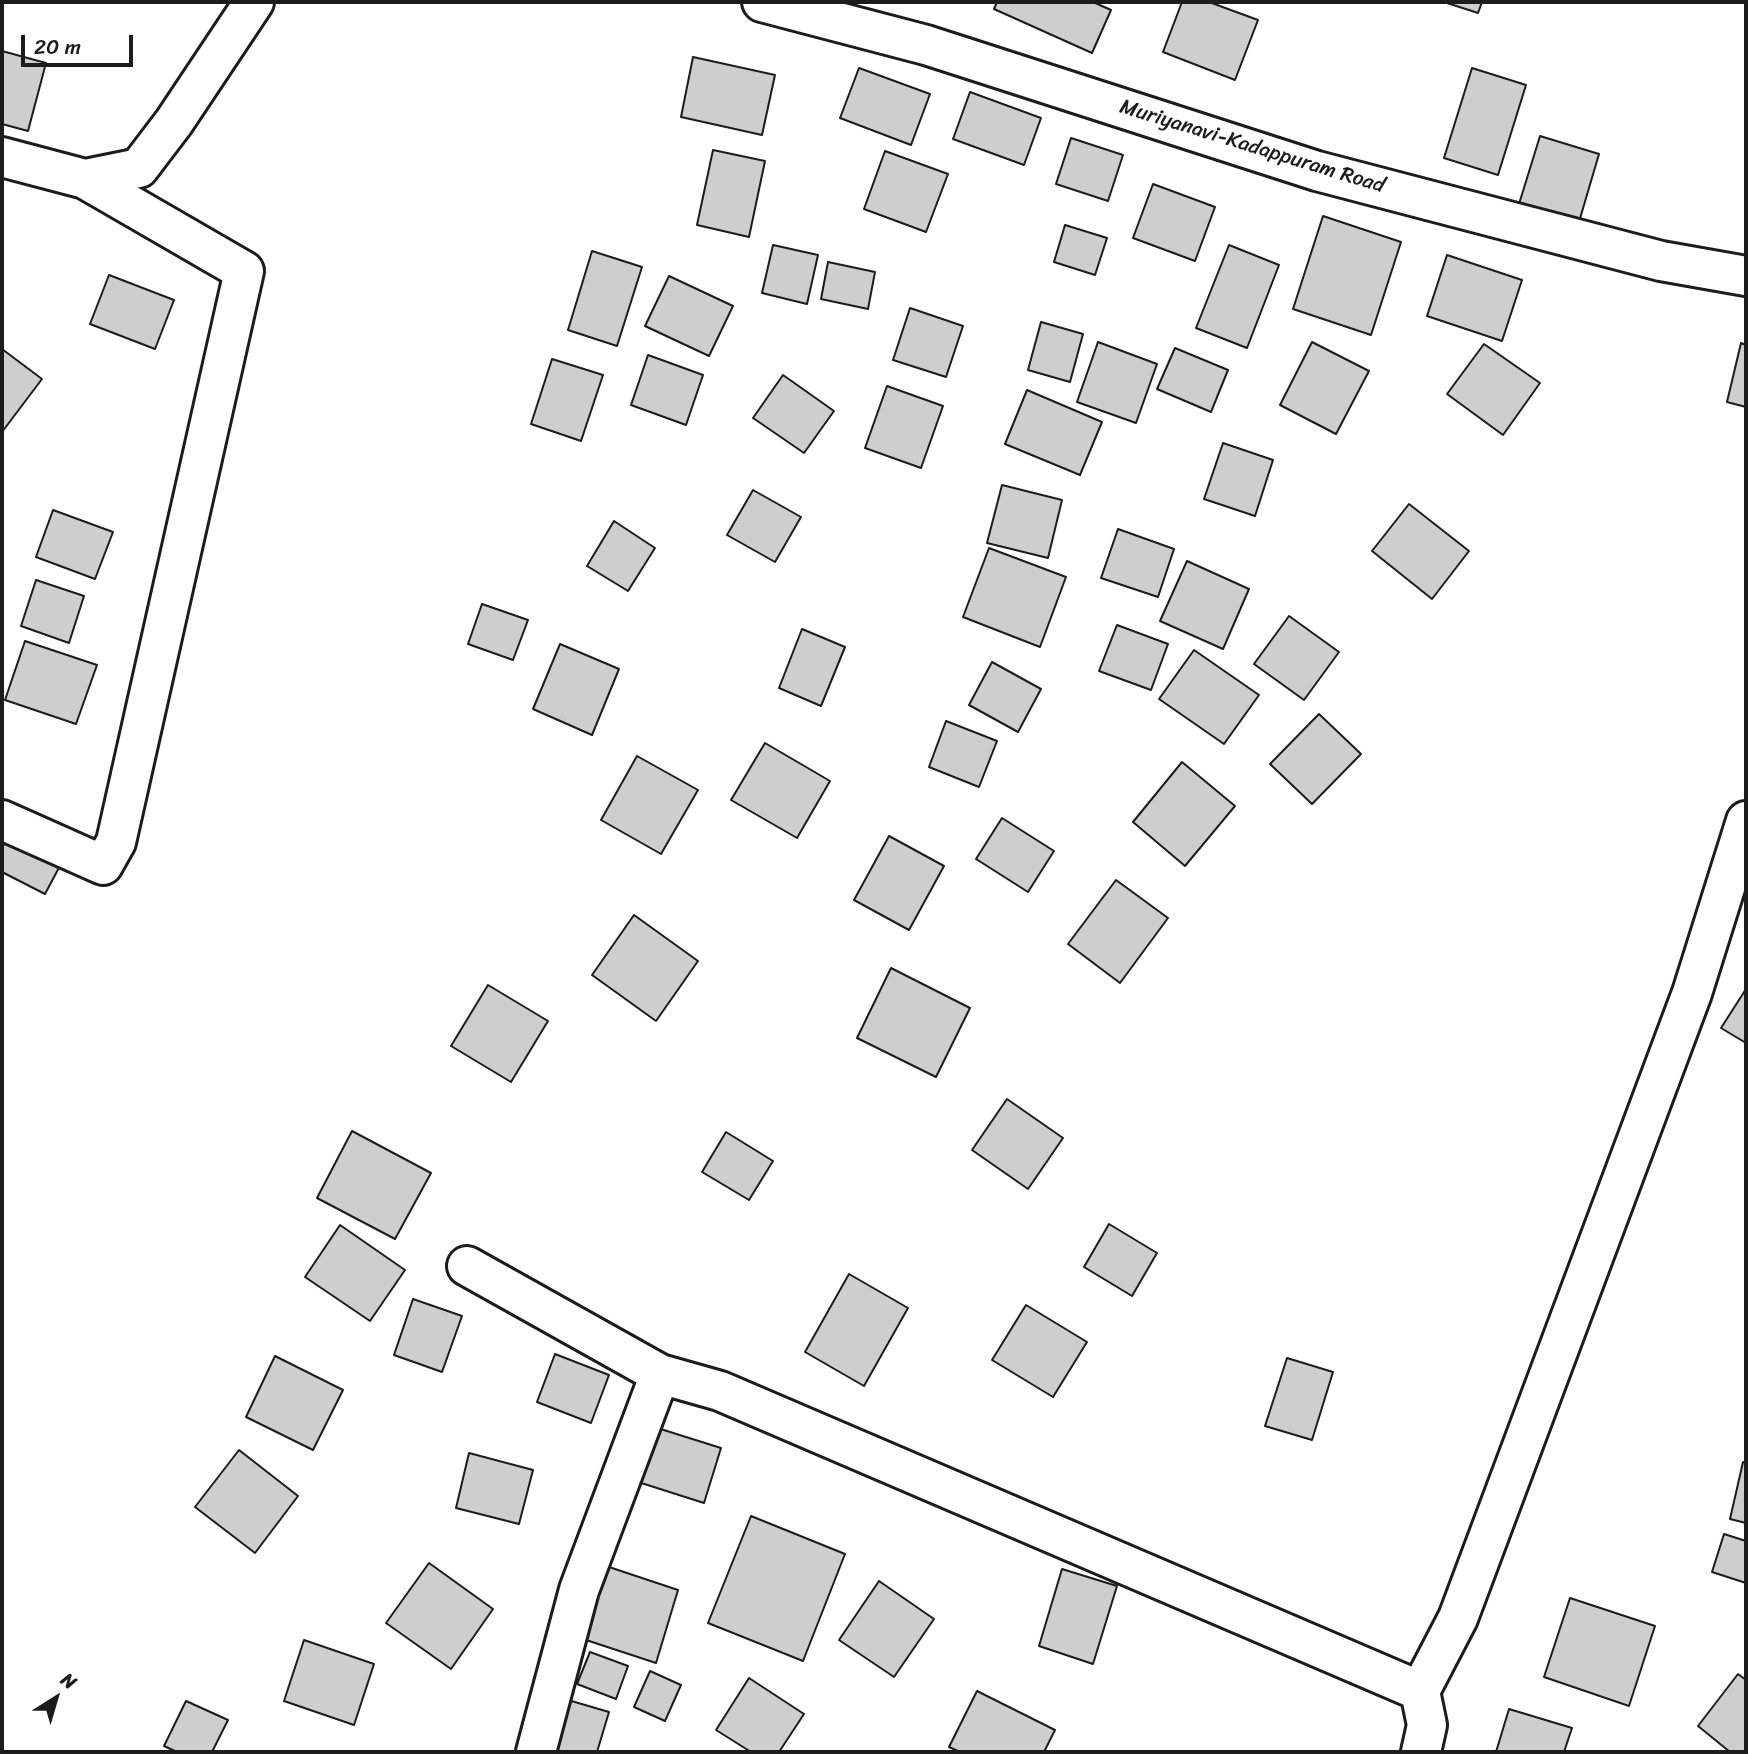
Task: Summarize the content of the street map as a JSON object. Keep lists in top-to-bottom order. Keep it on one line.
{"streets":{"street":["Muriyanavi-Kadappuram Road"]},"scale_bar":"20 m","north":"top right"}
